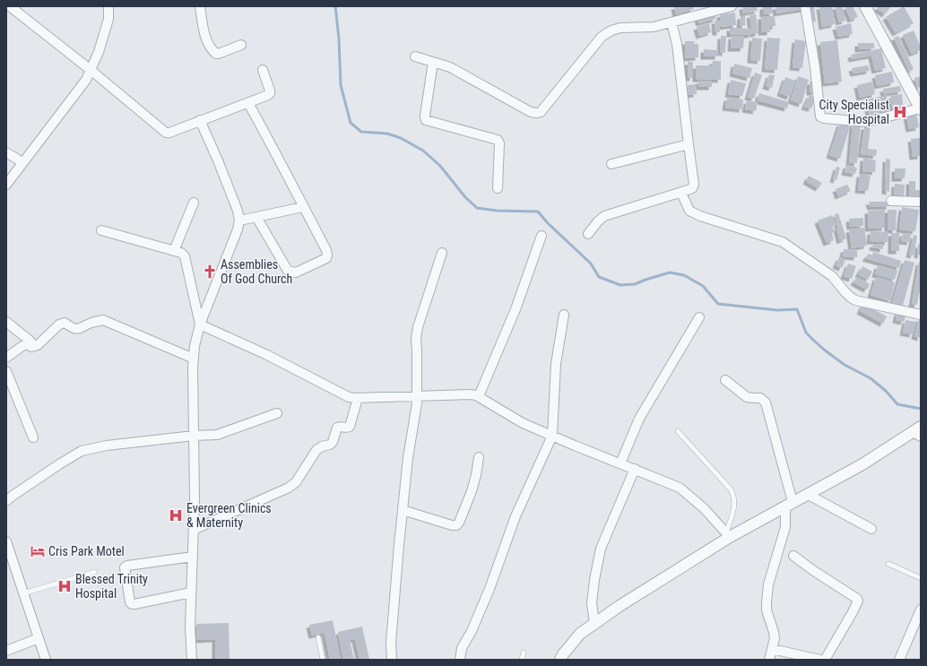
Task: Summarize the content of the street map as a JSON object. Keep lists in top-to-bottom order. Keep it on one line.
{"places":{"hospital":["City Specialist Hospital","Evergreen Clinics & Maternity","Blessed Trinity Hospital"],"church":["Assemblies Of God Church"],"hotel":["Cris Park Motel"]}}
